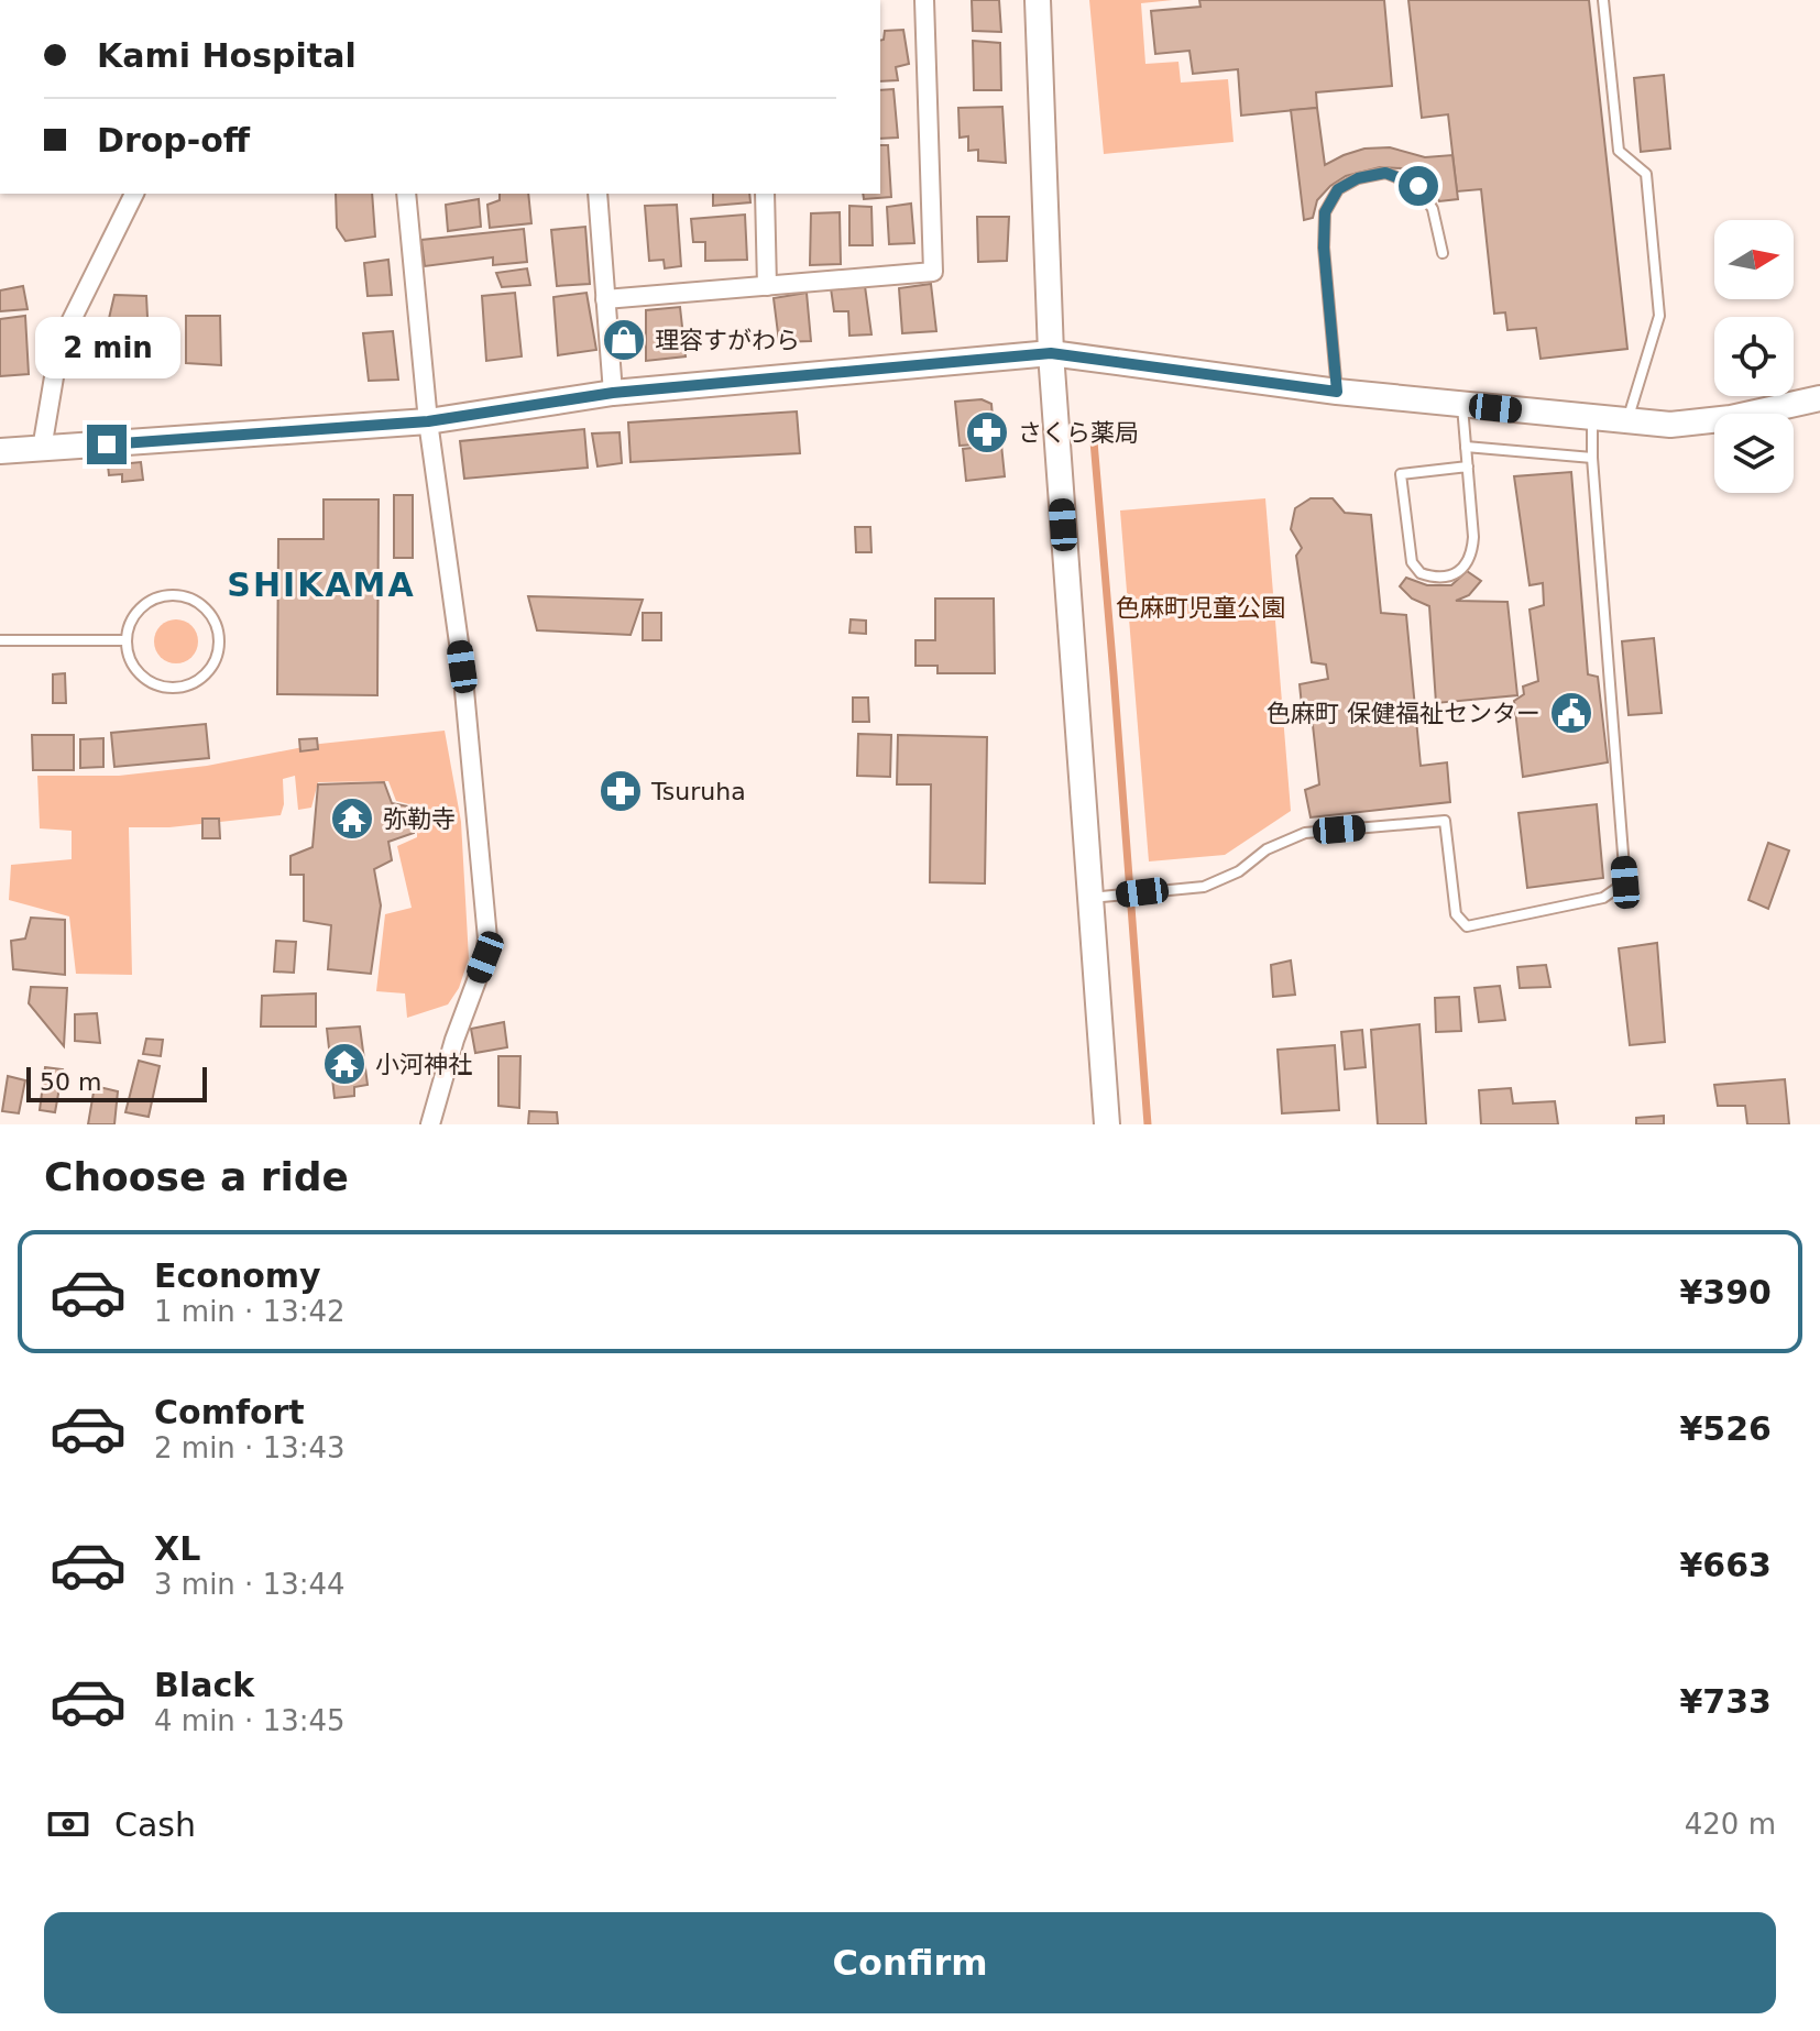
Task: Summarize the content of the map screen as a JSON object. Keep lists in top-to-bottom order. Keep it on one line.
{"districts":["SHIKAMA"],"parks":["色麻町児童公園"],"places":{"shop":["理容すがわら"],"pharmacy":["さくら薬局","Tsuruha"],"public building":["色麻町 保健福祉センター"],"temple":["弥勒寺","小河神社"]},"scale_bar":"50 m","north":"right","page":{"banner":["Kami Hospital","Drop-off"],"bubble":"2 min","scale":"50 m","heading":"Choose a ride","list":[{"name":"Economy","note":"1 min · 13:42","value":"¥390"},{"name":"Comfort","note":"2 min · 13:43","value":"¥526"},{"name":"XL","note":"3 min · 13:44","value":"¥663"},{"name":"Black","note":"4 min · 13:45","value":"¥733"}],"pay":["Cash","420 m"],"buttons":"Confirm"}}
